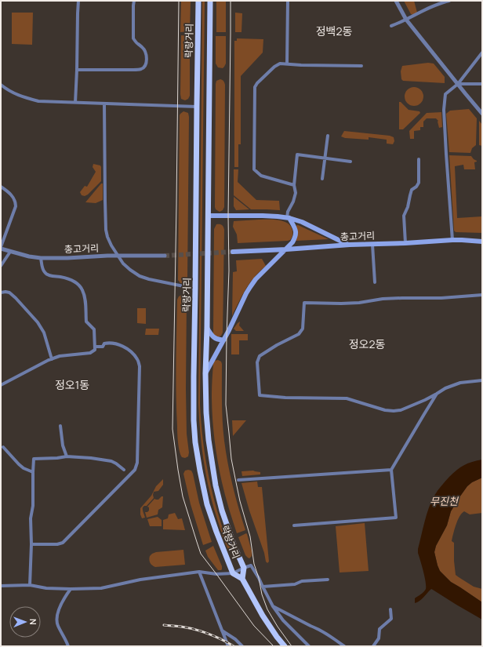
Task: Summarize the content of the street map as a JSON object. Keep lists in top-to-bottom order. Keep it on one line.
{"streets":{"main road":["락랑거리","총고거리"]},"districts":["정백2동","정오2동","정오1동"],"water":["무진천"],"north":"right"}
